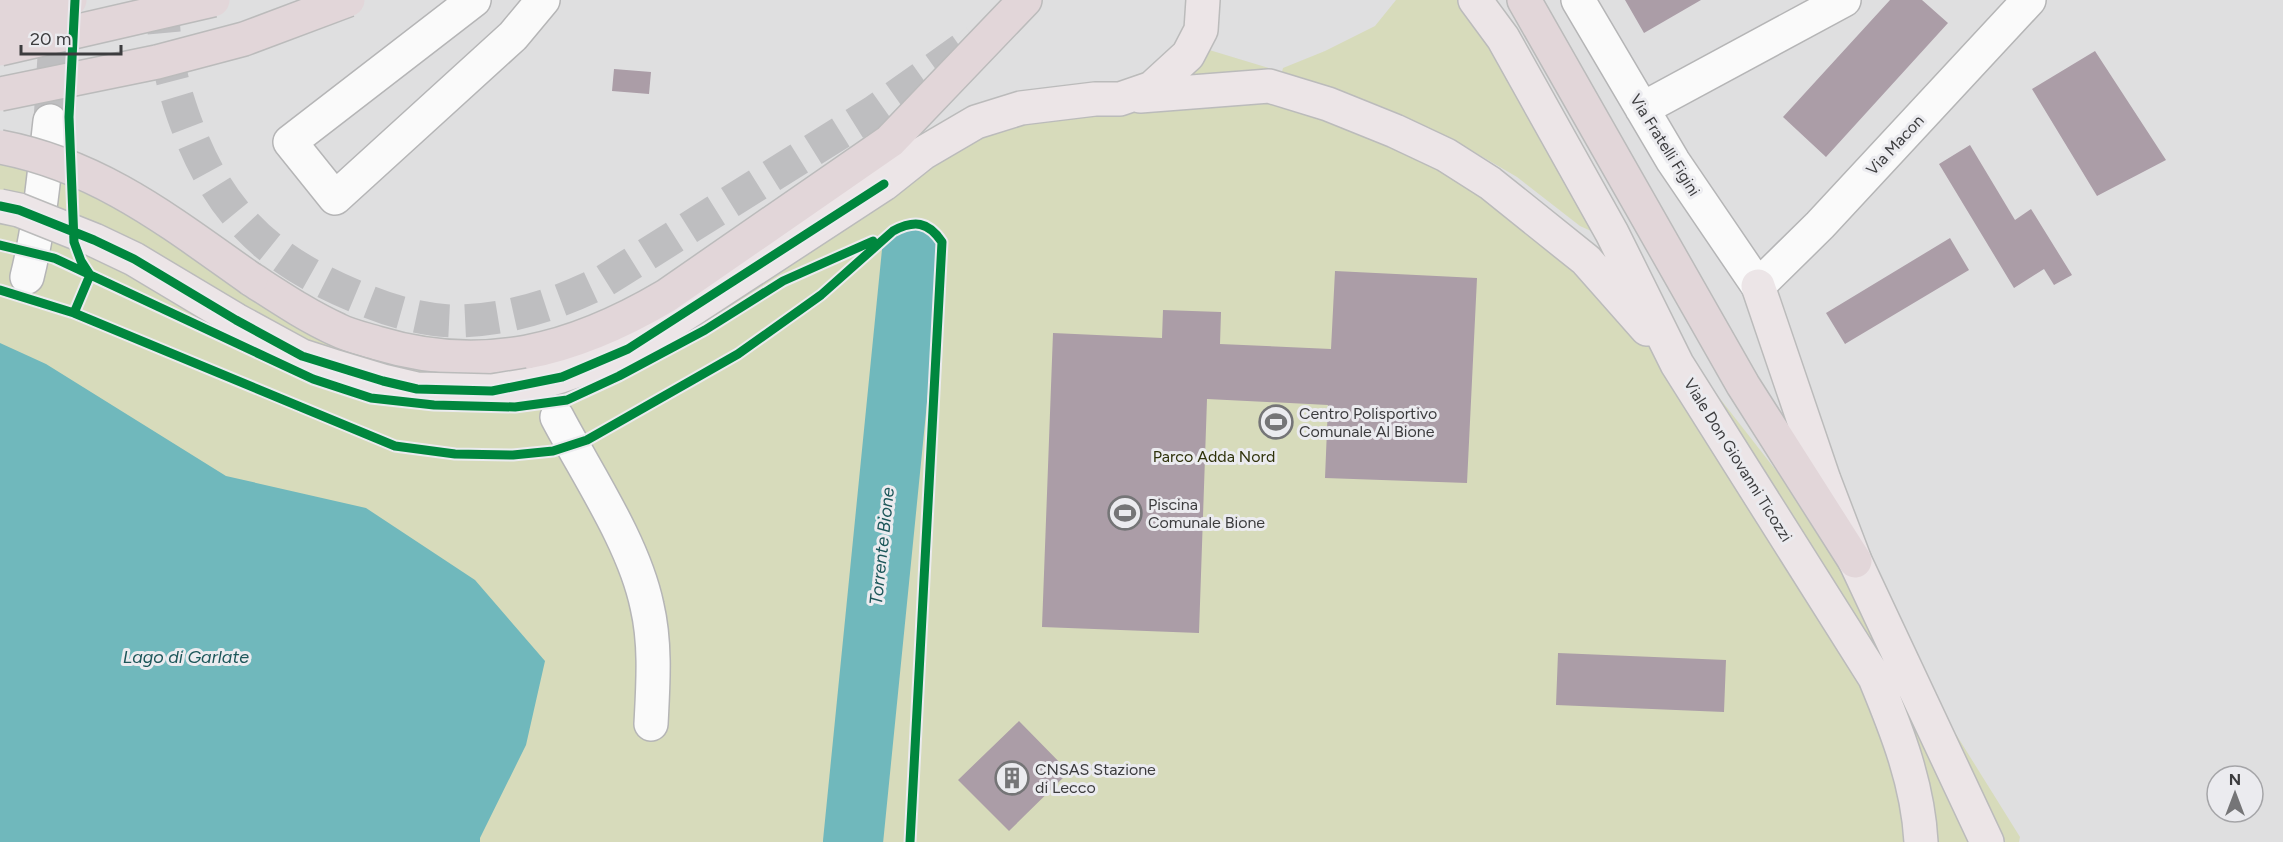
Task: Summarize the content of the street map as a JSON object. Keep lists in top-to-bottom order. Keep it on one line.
{"streets":{"main road":["Viale Don Giovanni Ticozzi"],"street":["Via Fratelli Figini","Via Macon"]},"crossings":[["Via Fratelli Figini","Via Macon"]],"water":["Torrente Bione","Lago di Garlate"],"parks":["Parco Adda Nord"],"places":{"sports":["Centro Polisportivo Comunale Al Bione","Piscina Comunale Bione"],"building":["CNSAS Stazione di Lecco"]},"scale_bar":"20 m","north":"top"}
